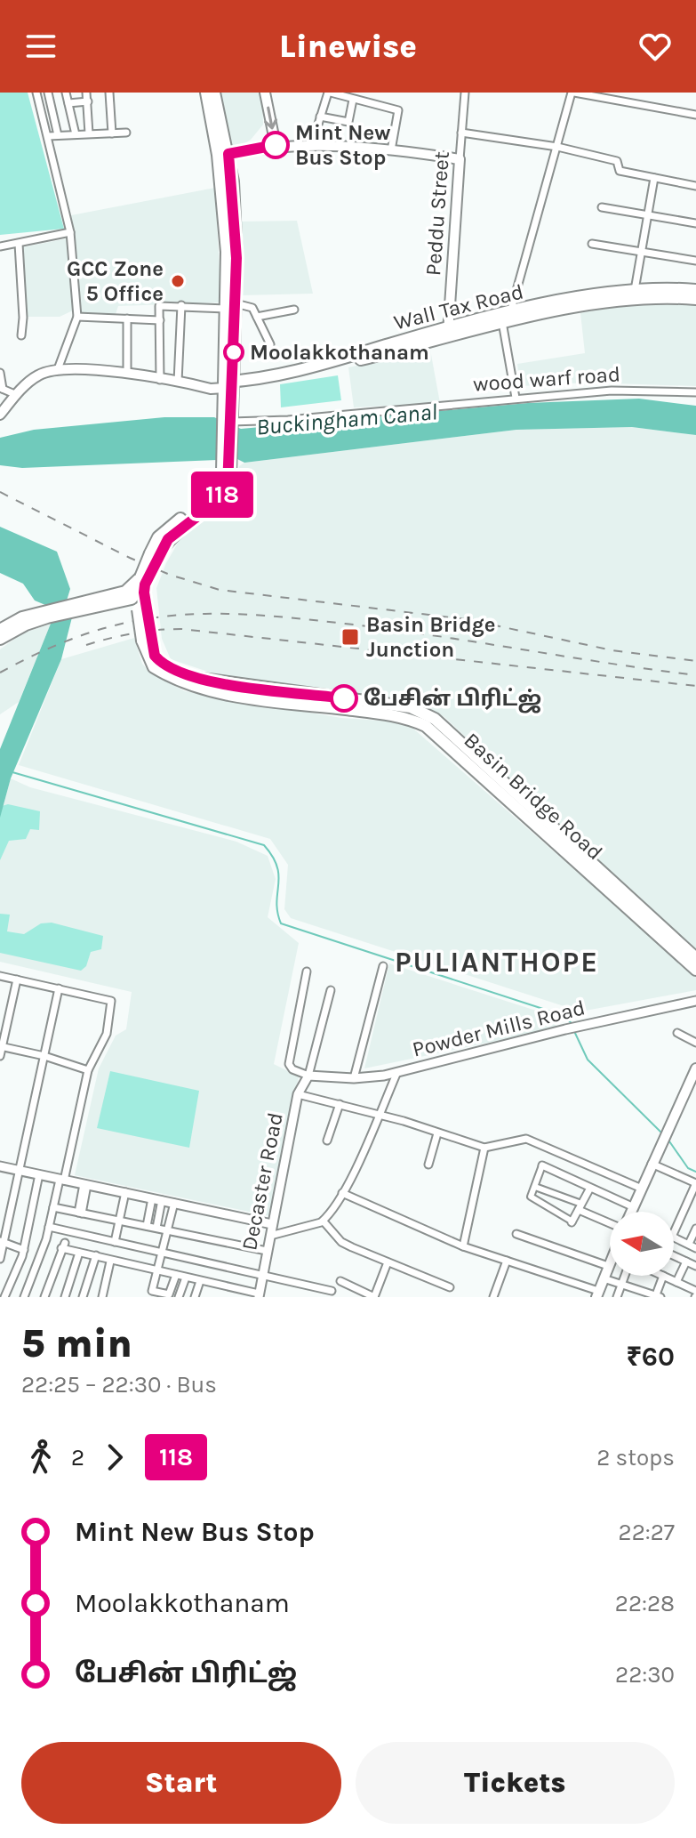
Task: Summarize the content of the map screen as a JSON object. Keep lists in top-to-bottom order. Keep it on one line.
{"streets":{"main road":["Peddu Street","Wall Tax Road","Basin Bridge Road"],"street":["wood warf road","Powder Mills Road","Decaster Road"]},"crossings":[["Peddu Street","Wall Tax Road"],["Powder Mills Road","Decaster Road"]],"districts":["PULIANTHOPE"],"water":["Buckingham Canal"],"places":{"other":["Mint New Bus Stop","GCC Zone 5 Office","Moolakkothanam","பேசின் பிரிட்ஜ்"],"transit":["Basin Bridge Junction"]},"lines":["bus line 118"],"north":"left","page":{"header":"Linewise","on_map":"118","heading":["5 min","22:25 – 22:30 · Bus","₹60"],"legs":["2","118","2 stops"],"list":[{"name":"Mint New Bus Stop","value":"22:27"},{"name":"Moolakkothanam","value":"22:28"},{"name":"பேசின் பிரிட்ஜ்","value":"22:30"}],"buttons":["Start","Tickets"]}}
